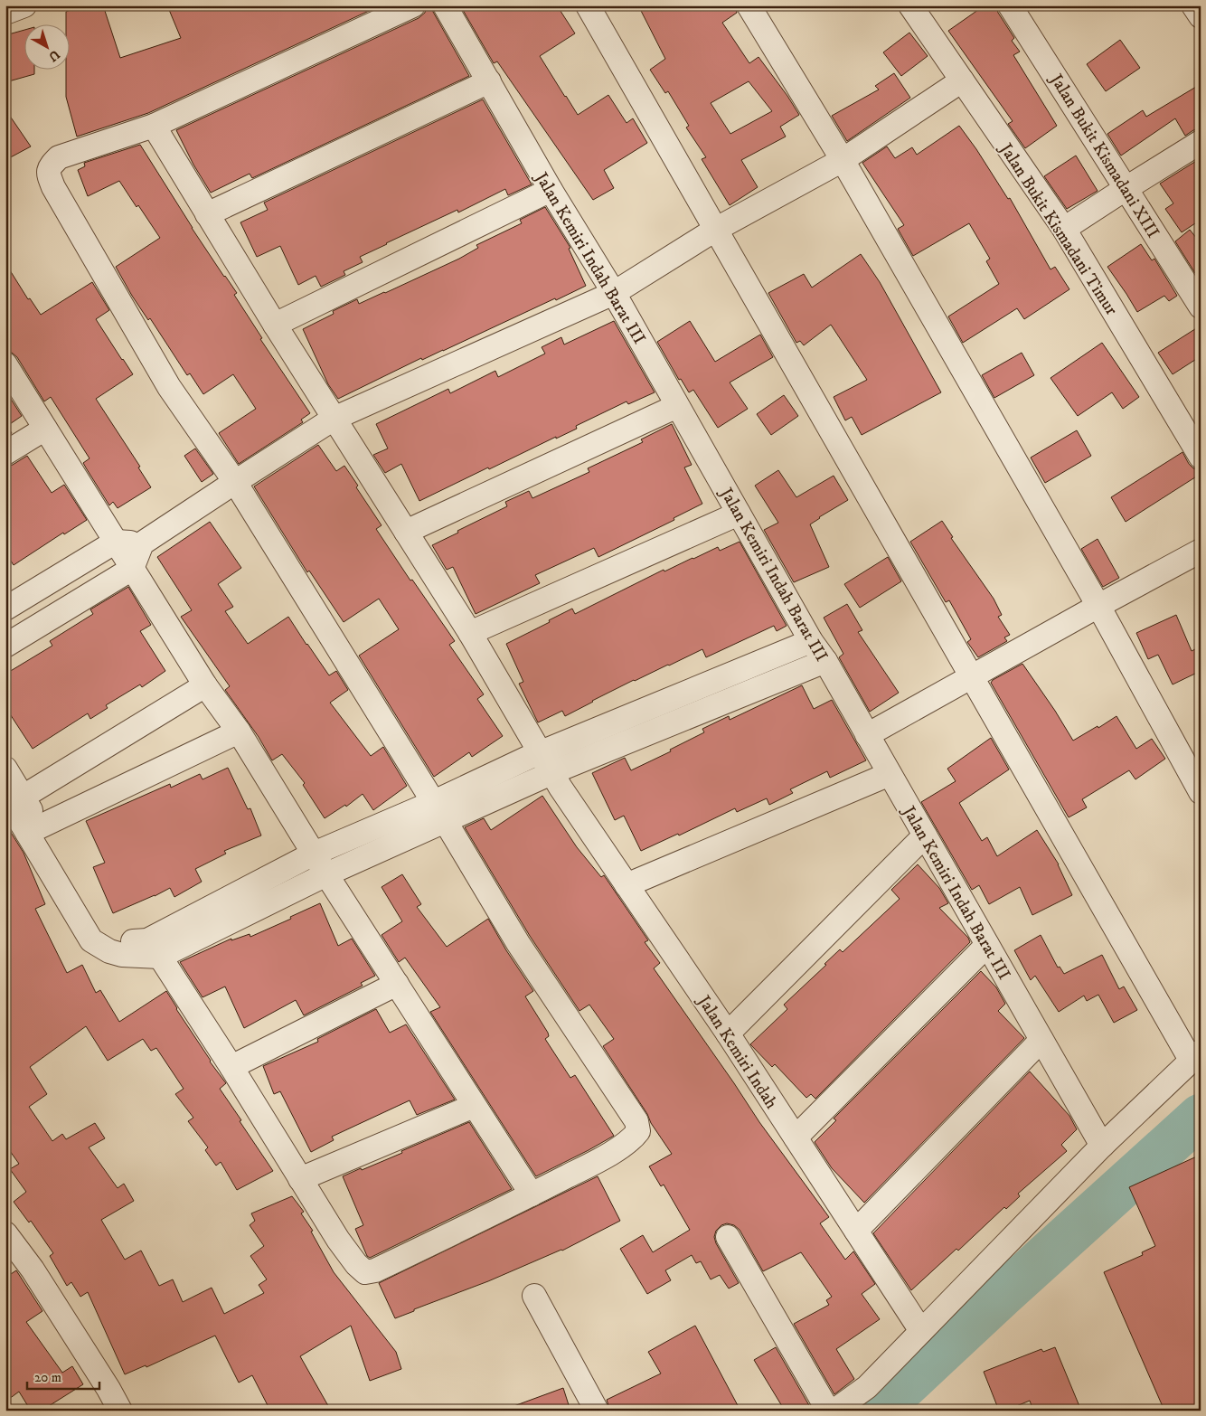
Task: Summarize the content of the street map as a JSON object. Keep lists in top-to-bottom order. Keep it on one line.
{"streets":{"street":["Jalan Bukit Kismadani XIII","Jalan Bukit Kismadani Timur","Jalan Kemiri Indah Barat III","Jalan Kemiri Indah"]},"scale_bar":"20 m","north":"bottom right"}
